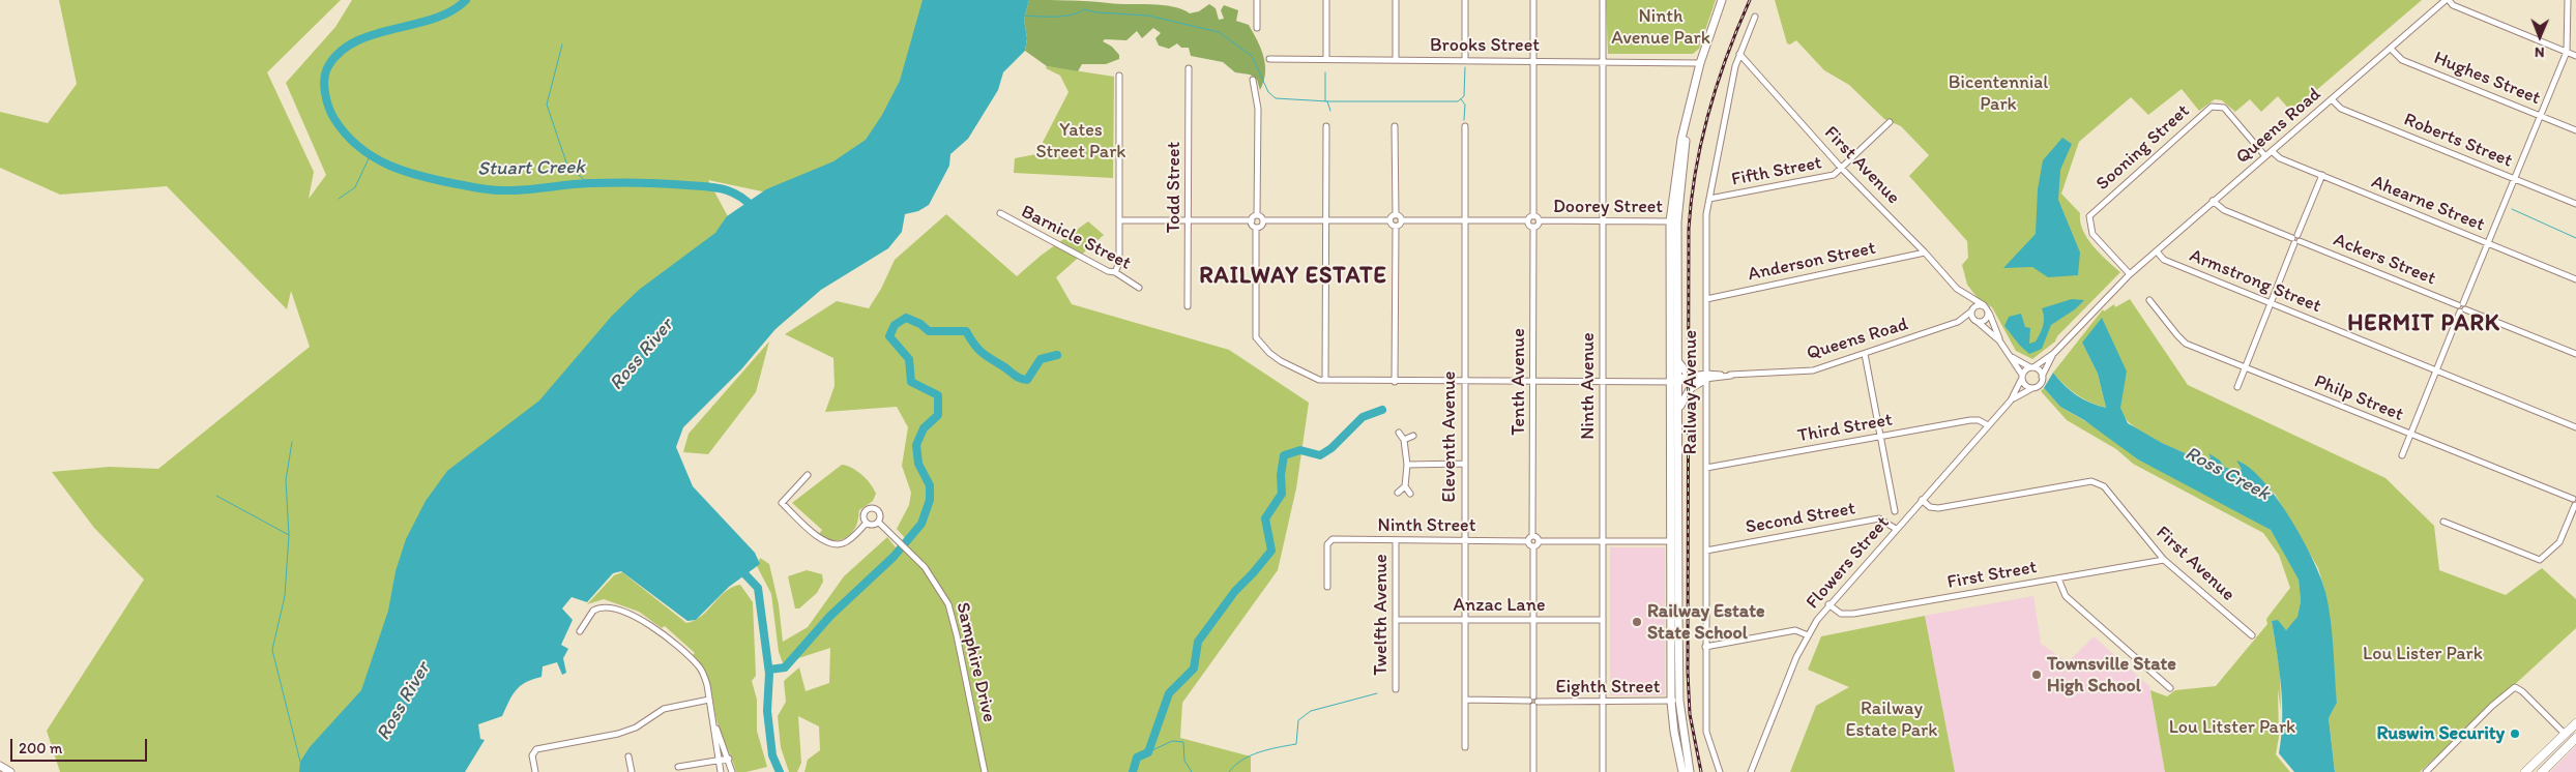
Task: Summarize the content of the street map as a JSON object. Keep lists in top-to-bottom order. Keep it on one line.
{"streets":{"main road":["Railway Avenue"],"street":["Brooks Street","Hughes Street","Queens Road","Roberts Street","Sooning Street","First Avenue","Fifth Street","Todd Street","Ahearne Street","Doorey Street","Barnicle Street","Ackers Street","Anderson Street","Armstrong Street","Tenth Avenue","Ninth Avenue","Philp Street","Third Street","Eleventh Avenue","Second Street","Ninth Street","Flowers Street","First Street","Anzac Lane","Twelfth Avenue","Samphire Drive","Eighth Street"]},"crossings":[["Brooks Street","Ninth Avenue"],["Brooks Street","Railway Avenue"],["Hughes Street","Queens Road"],["Queens Road","Roberts Street"],["Queens Road","Sooning Street"],["Queens Road","First Avenue"],["Queens Road","Ahearne Street"],["Queens Road","Ackers Street"],["Queens Road","Armstrong Street"],["Queens Road","Railway Avenue"],["First Avenue","Fifth Street"],["First Avenue","Anderson Street"],["First Avenue","Railway Avenue"],["First Avenue","Flowers Street"],["First Avenue","First Street"],["Fifth Street","Railway Avenue"],["Doorey Street","Ninth Avenue"],["Doorey Street","Railway Avenue"],["Doorey Street","Eleventh Avenue"],["Anderson Street","Railway Avenue"],["Ninth Avenue","Anzac Lane"],["Ninth Avenue","Eighth Street"],["Railway Avenue","Third Street"],["Railway Avenue","Second Street"],["Railway Avenue","Eighth Street"],["Third Street","Flowers Street"],["Eleventh Avenue","Ninth Street"],["Eleventh Avenue","Anzac Lane"],["Eleventh Avenue","Eighth Street"],["Second Street","Flowers Street"],["Ninth Street","Twelfth Avenue"],["Flowers Street","First Street"],["Anzac Lane","Twelfth Avenue"]],"districts":["RAILWAY ESTATE","HERMIT PARK"],"water":["Stuart Creek","Ross River","Ross Creek"],"parks":["Ninth Avenue Park","Bicentennial Park","Yates Street Park","Lou Lister Park","Railway Estate Park","Lou Litster Park"],"places":["Railway Estate State School","Townsville State High School","Ruswin Security"],"scale_bar":"200 m","north":"bottom"}
